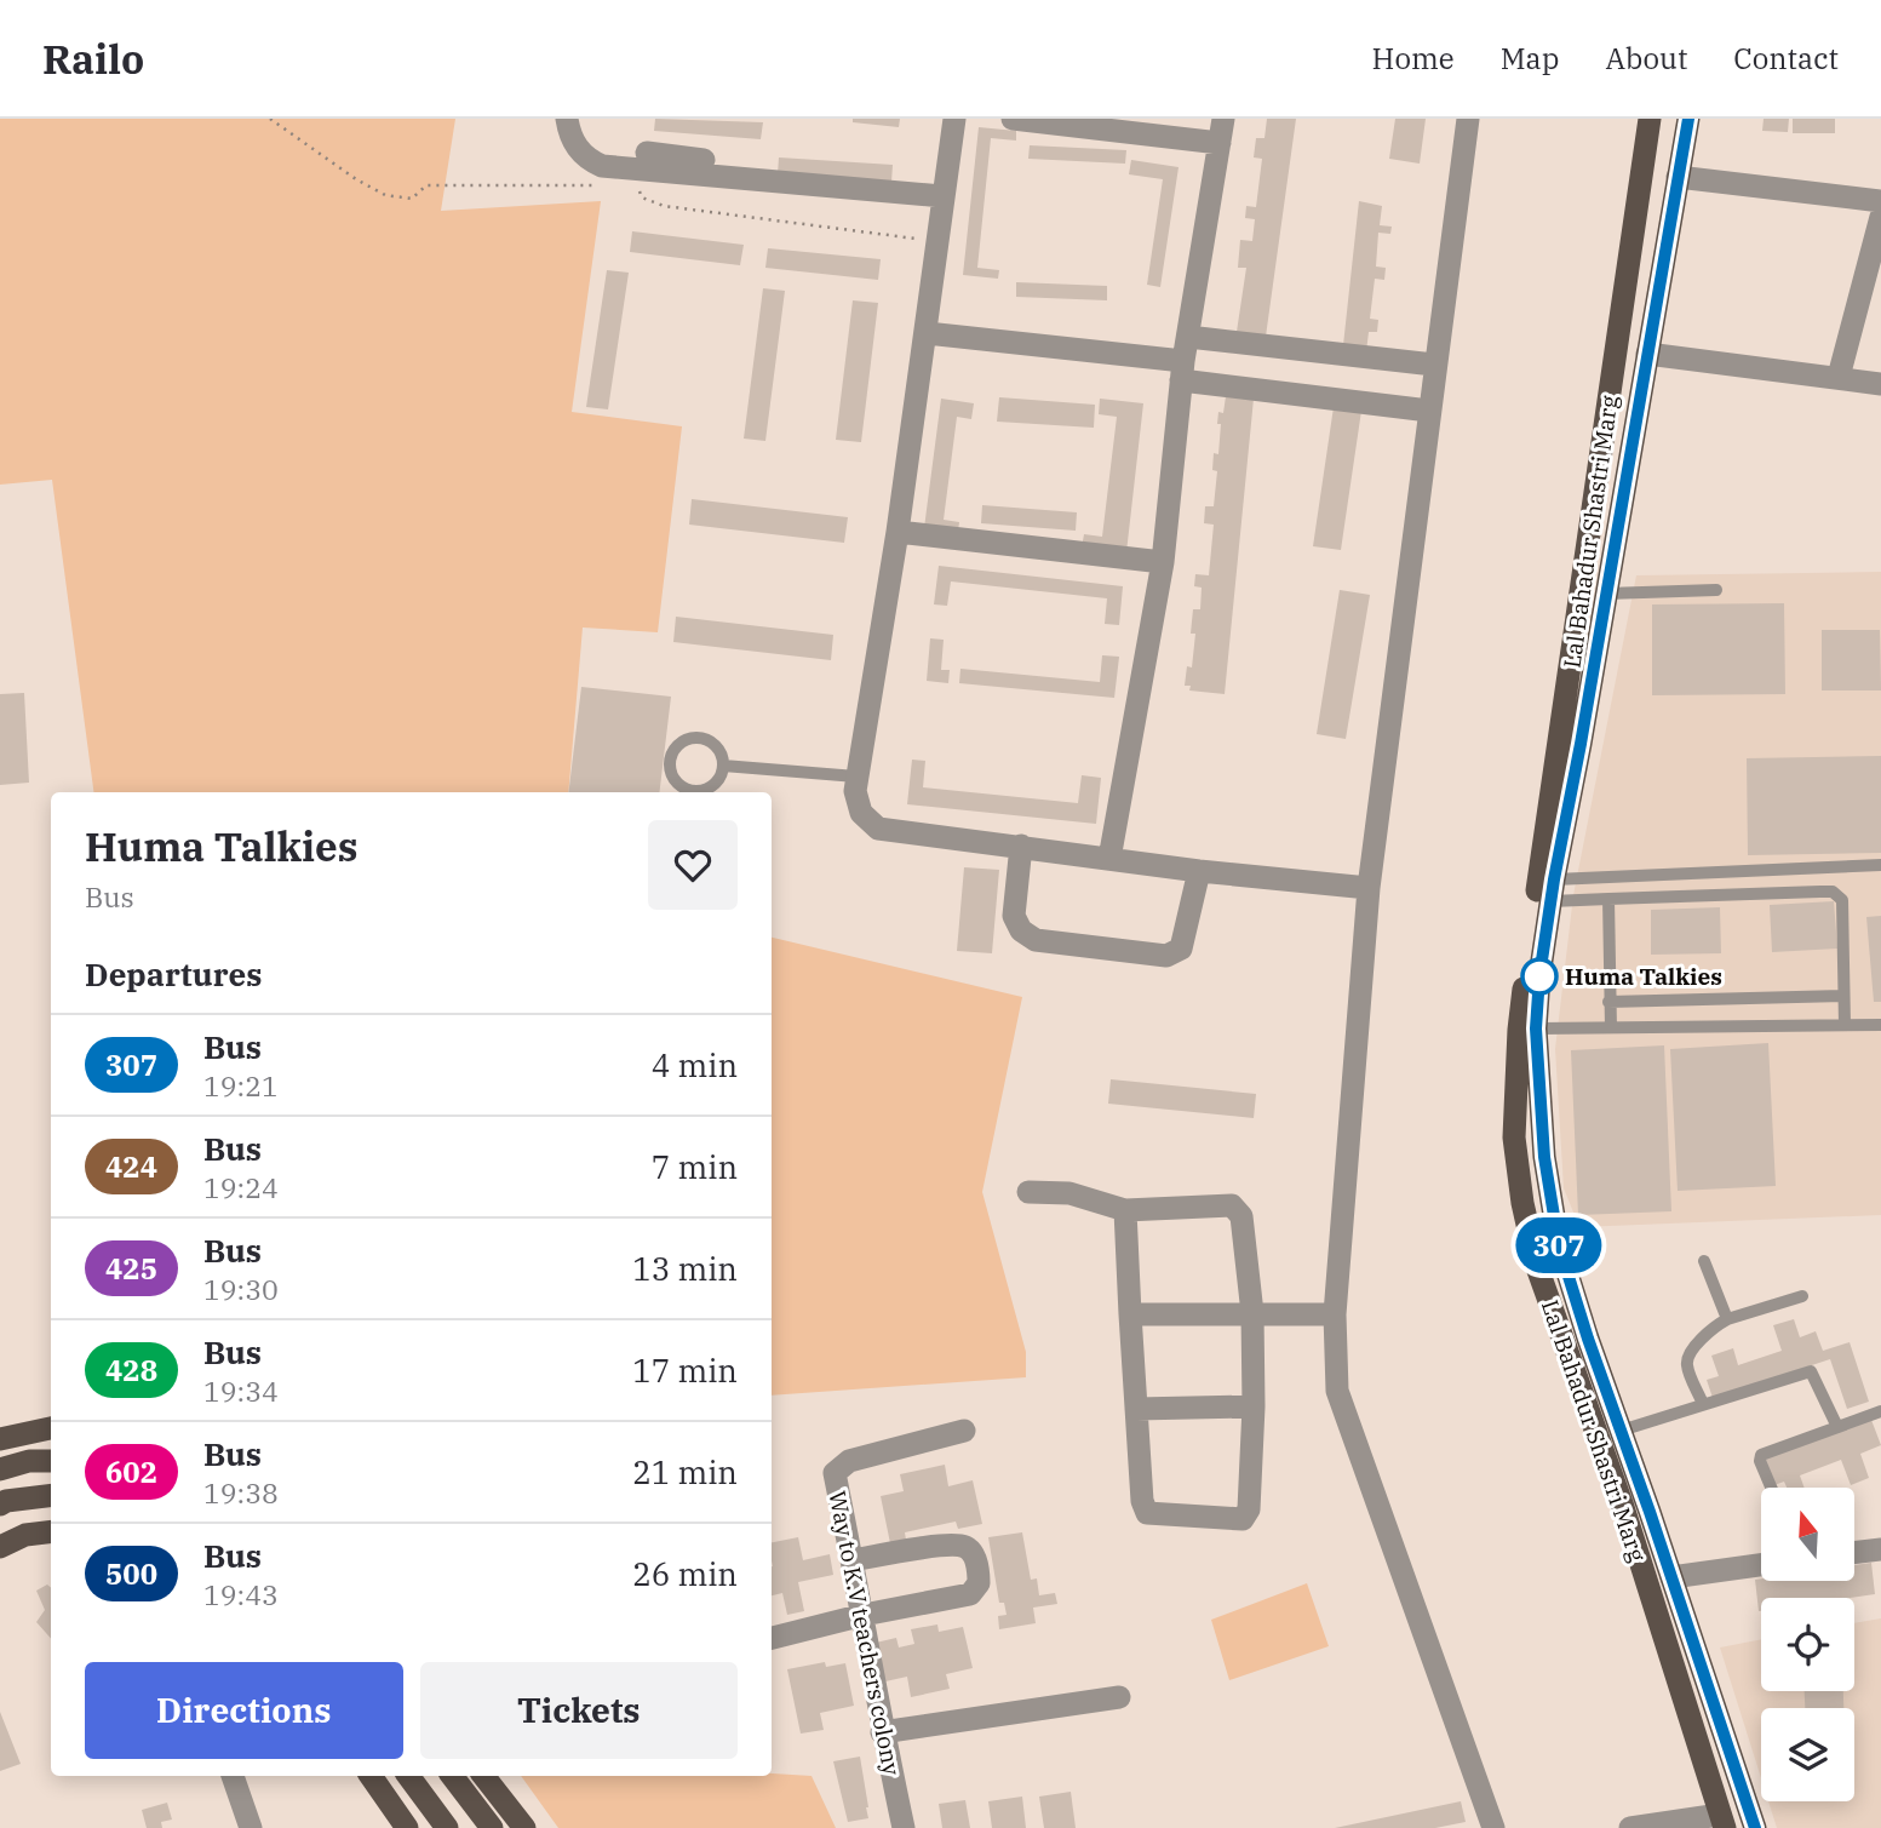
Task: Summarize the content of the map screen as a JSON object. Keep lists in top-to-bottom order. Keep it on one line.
{"streets":{"main road":["Lal Bahadur Shastri Marg"],"street":["Way to K.V teachers colony"]},"places":["Huma Talkies"],"lines":["bus line 307"],"north":"top","page":{"header":"Railo","nav":["Home","Map","About","Contact"],"on_map":"307","heading":[["Huma Talkies","Bus"],"Departures"],"list":[{"mark":"307","name":"Bus","note":"19:21","value":"4 min"},{"mark":"424","name":"Bus","note":"19:24","value":"7 min"},{"mark":"425","name":"Bus","note":"19:30","value":"13 min"},{"mark":"428","name":"Bus","note":"19:34","value":"17 min"},{"mark":"602","name":"Bus","note":"19:38","value":"21 min"},{"mark":"500","name":"Bus","note":"19:43","value":"26 min"}],"buttons":["Directions","Tickets"]}}
